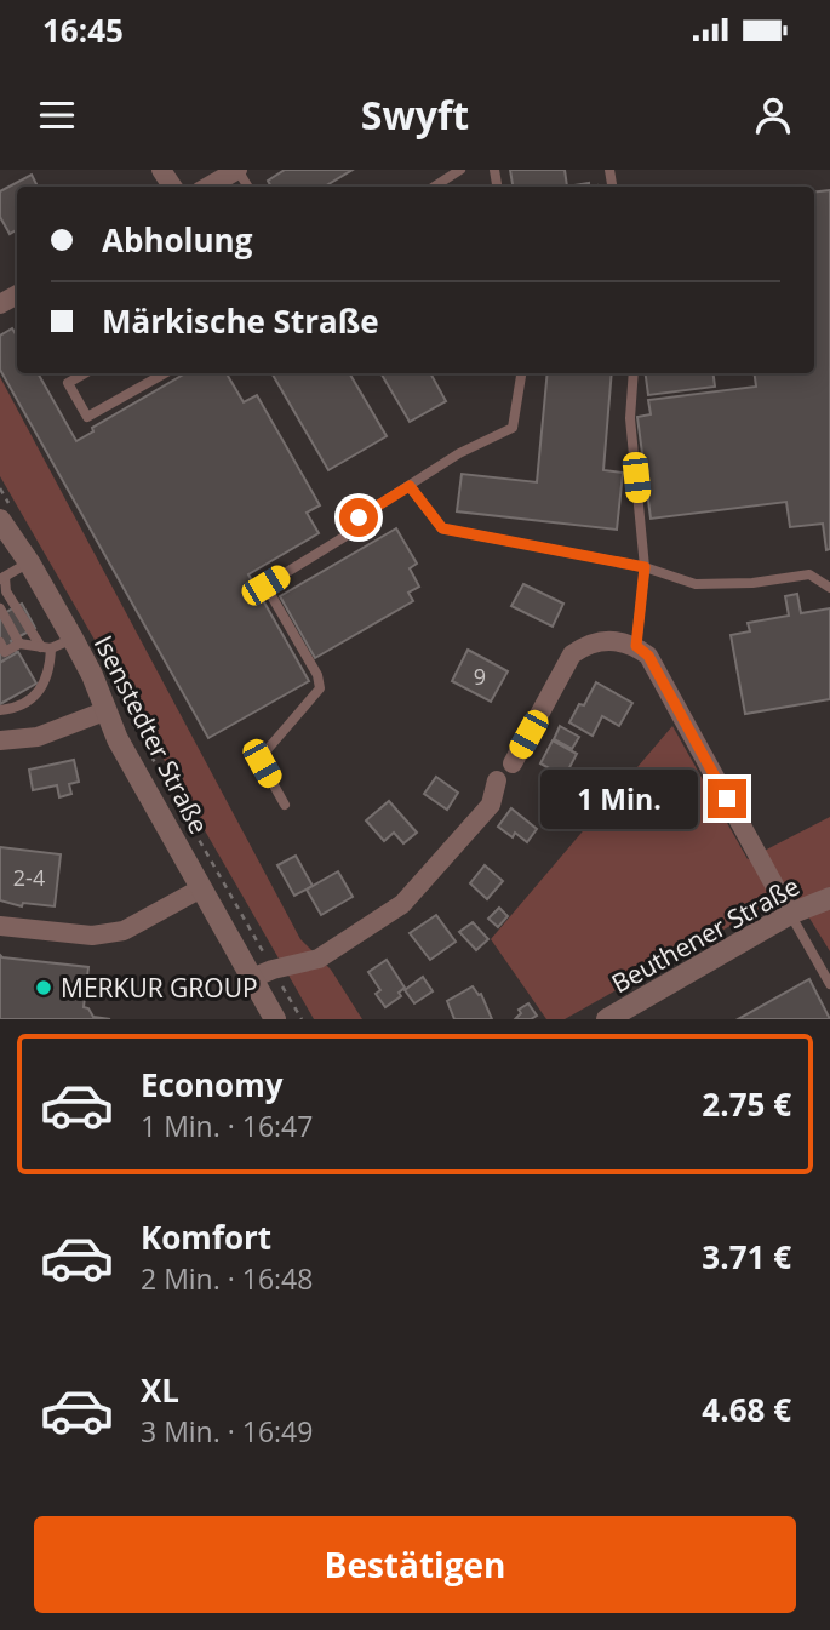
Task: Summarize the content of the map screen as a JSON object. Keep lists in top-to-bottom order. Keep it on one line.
{"streets":{"street":["Isenstedter Straße","Beuthener Straße"]},"places":["MERKUR GROUP"],"house_numbers":["9","2-4"],"page":{"status":"16:45","header":"Swyft","banner":["Abholung","Märkische Straße"],"bubble":"1 Min.","list":[{"name":"Economy","note":"1 Min. · 16:47","value":"2.75 €"},{"name":"Komfort","note":"2 Min. · 16:48","value":"3.71 €"},{"name":"XL","note":"3 Min. · 16:49","value":"4.68 €"}],"buttons":"Bestätigen"}}
